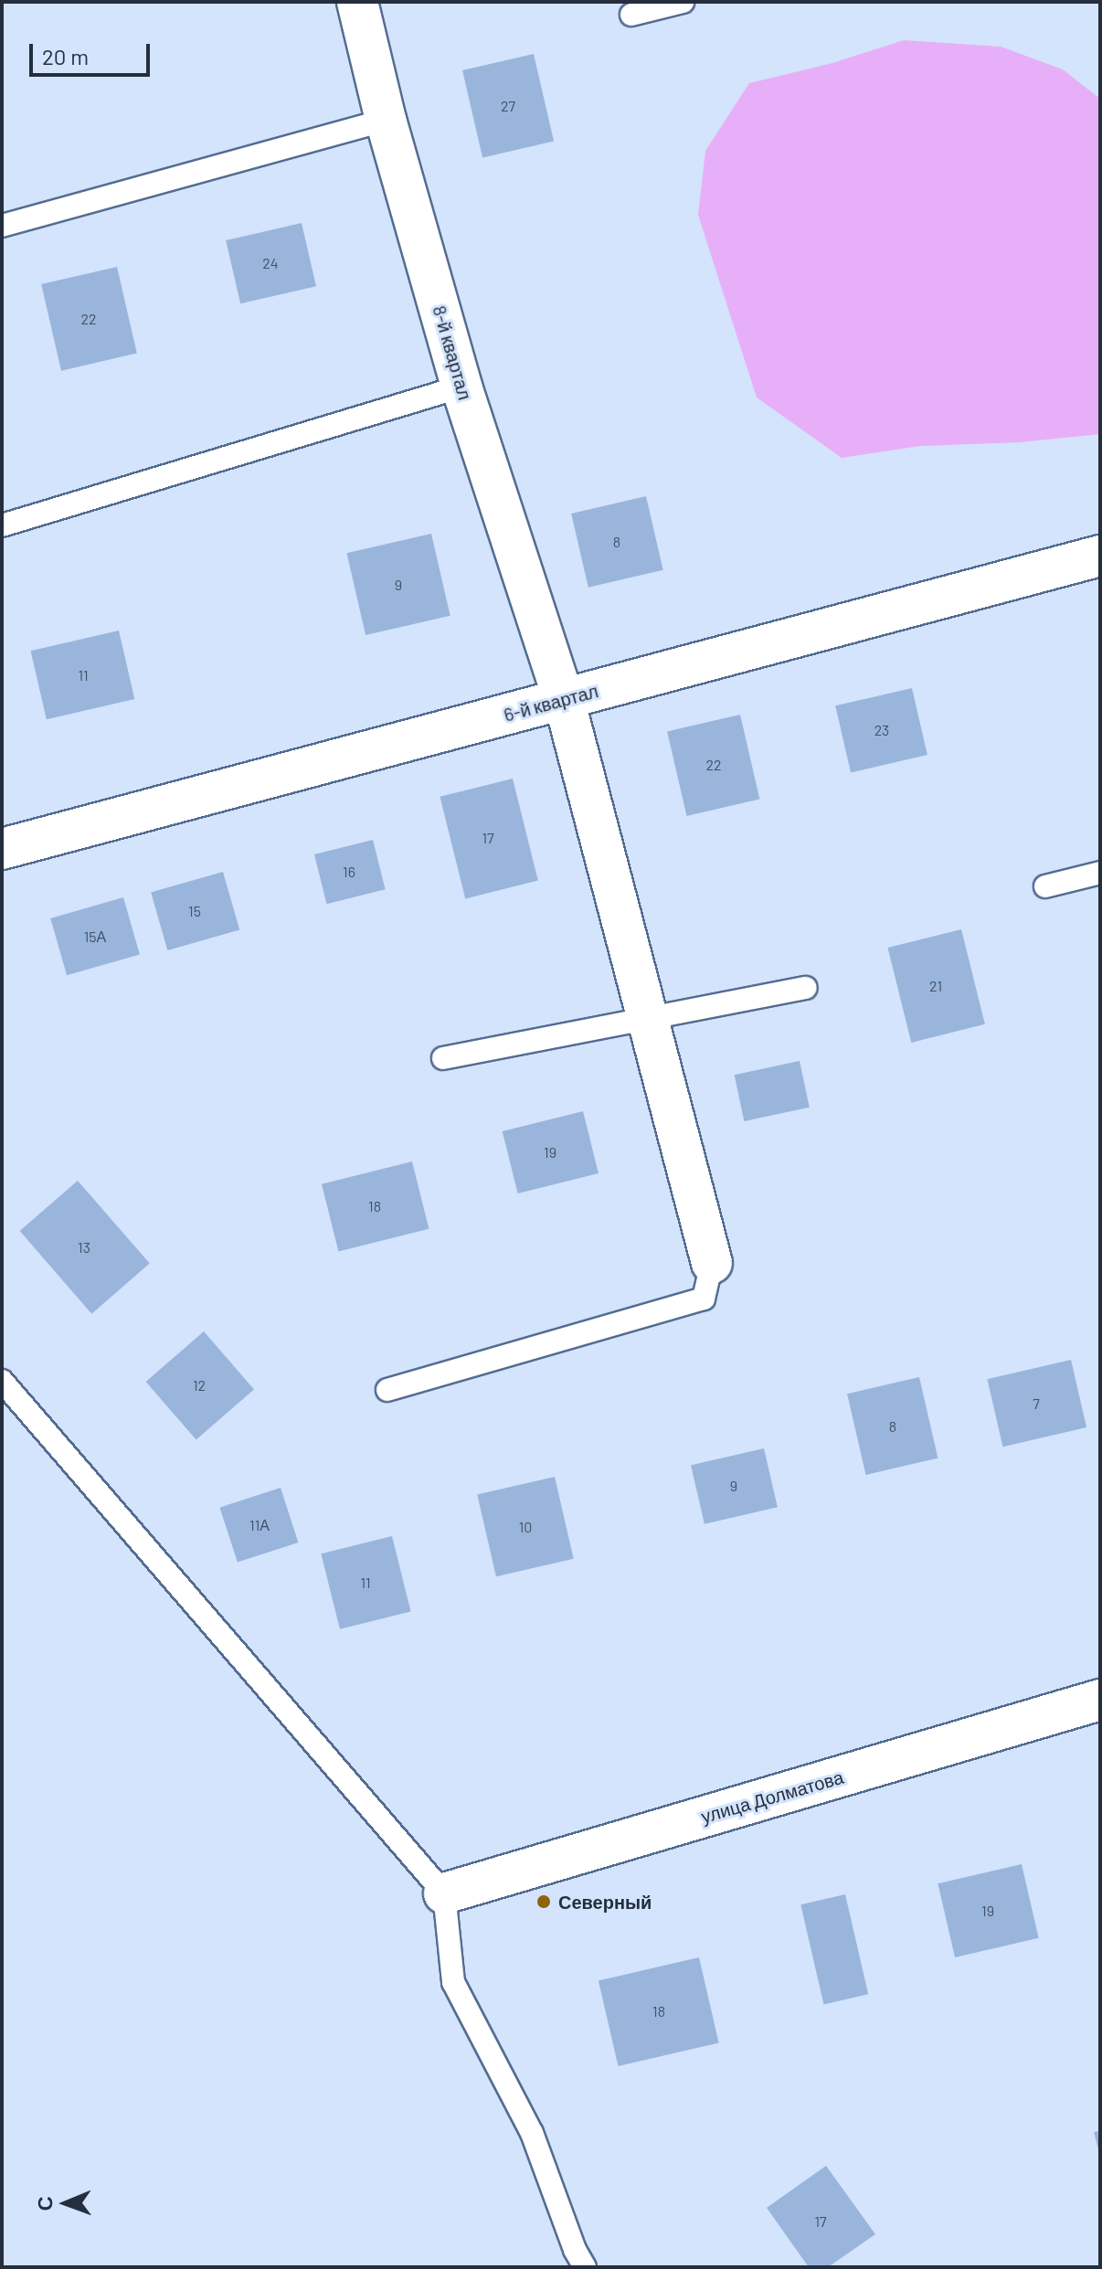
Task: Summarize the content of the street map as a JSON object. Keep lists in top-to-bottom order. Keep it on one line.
{"streets":{"street":["8-й квартал","6-й квартал","улица Долматова"]},"crossings":[["8-й квартал","6-й квартал"]],"places":["Северный"],"house_numbers":["27","24","22","8","9","11","23","22","17","16","15","15А","21","19","18","13","12","7","8","9","11А","10","11","19","18","17"],"scale_bar":"20 m","north":"left"}
